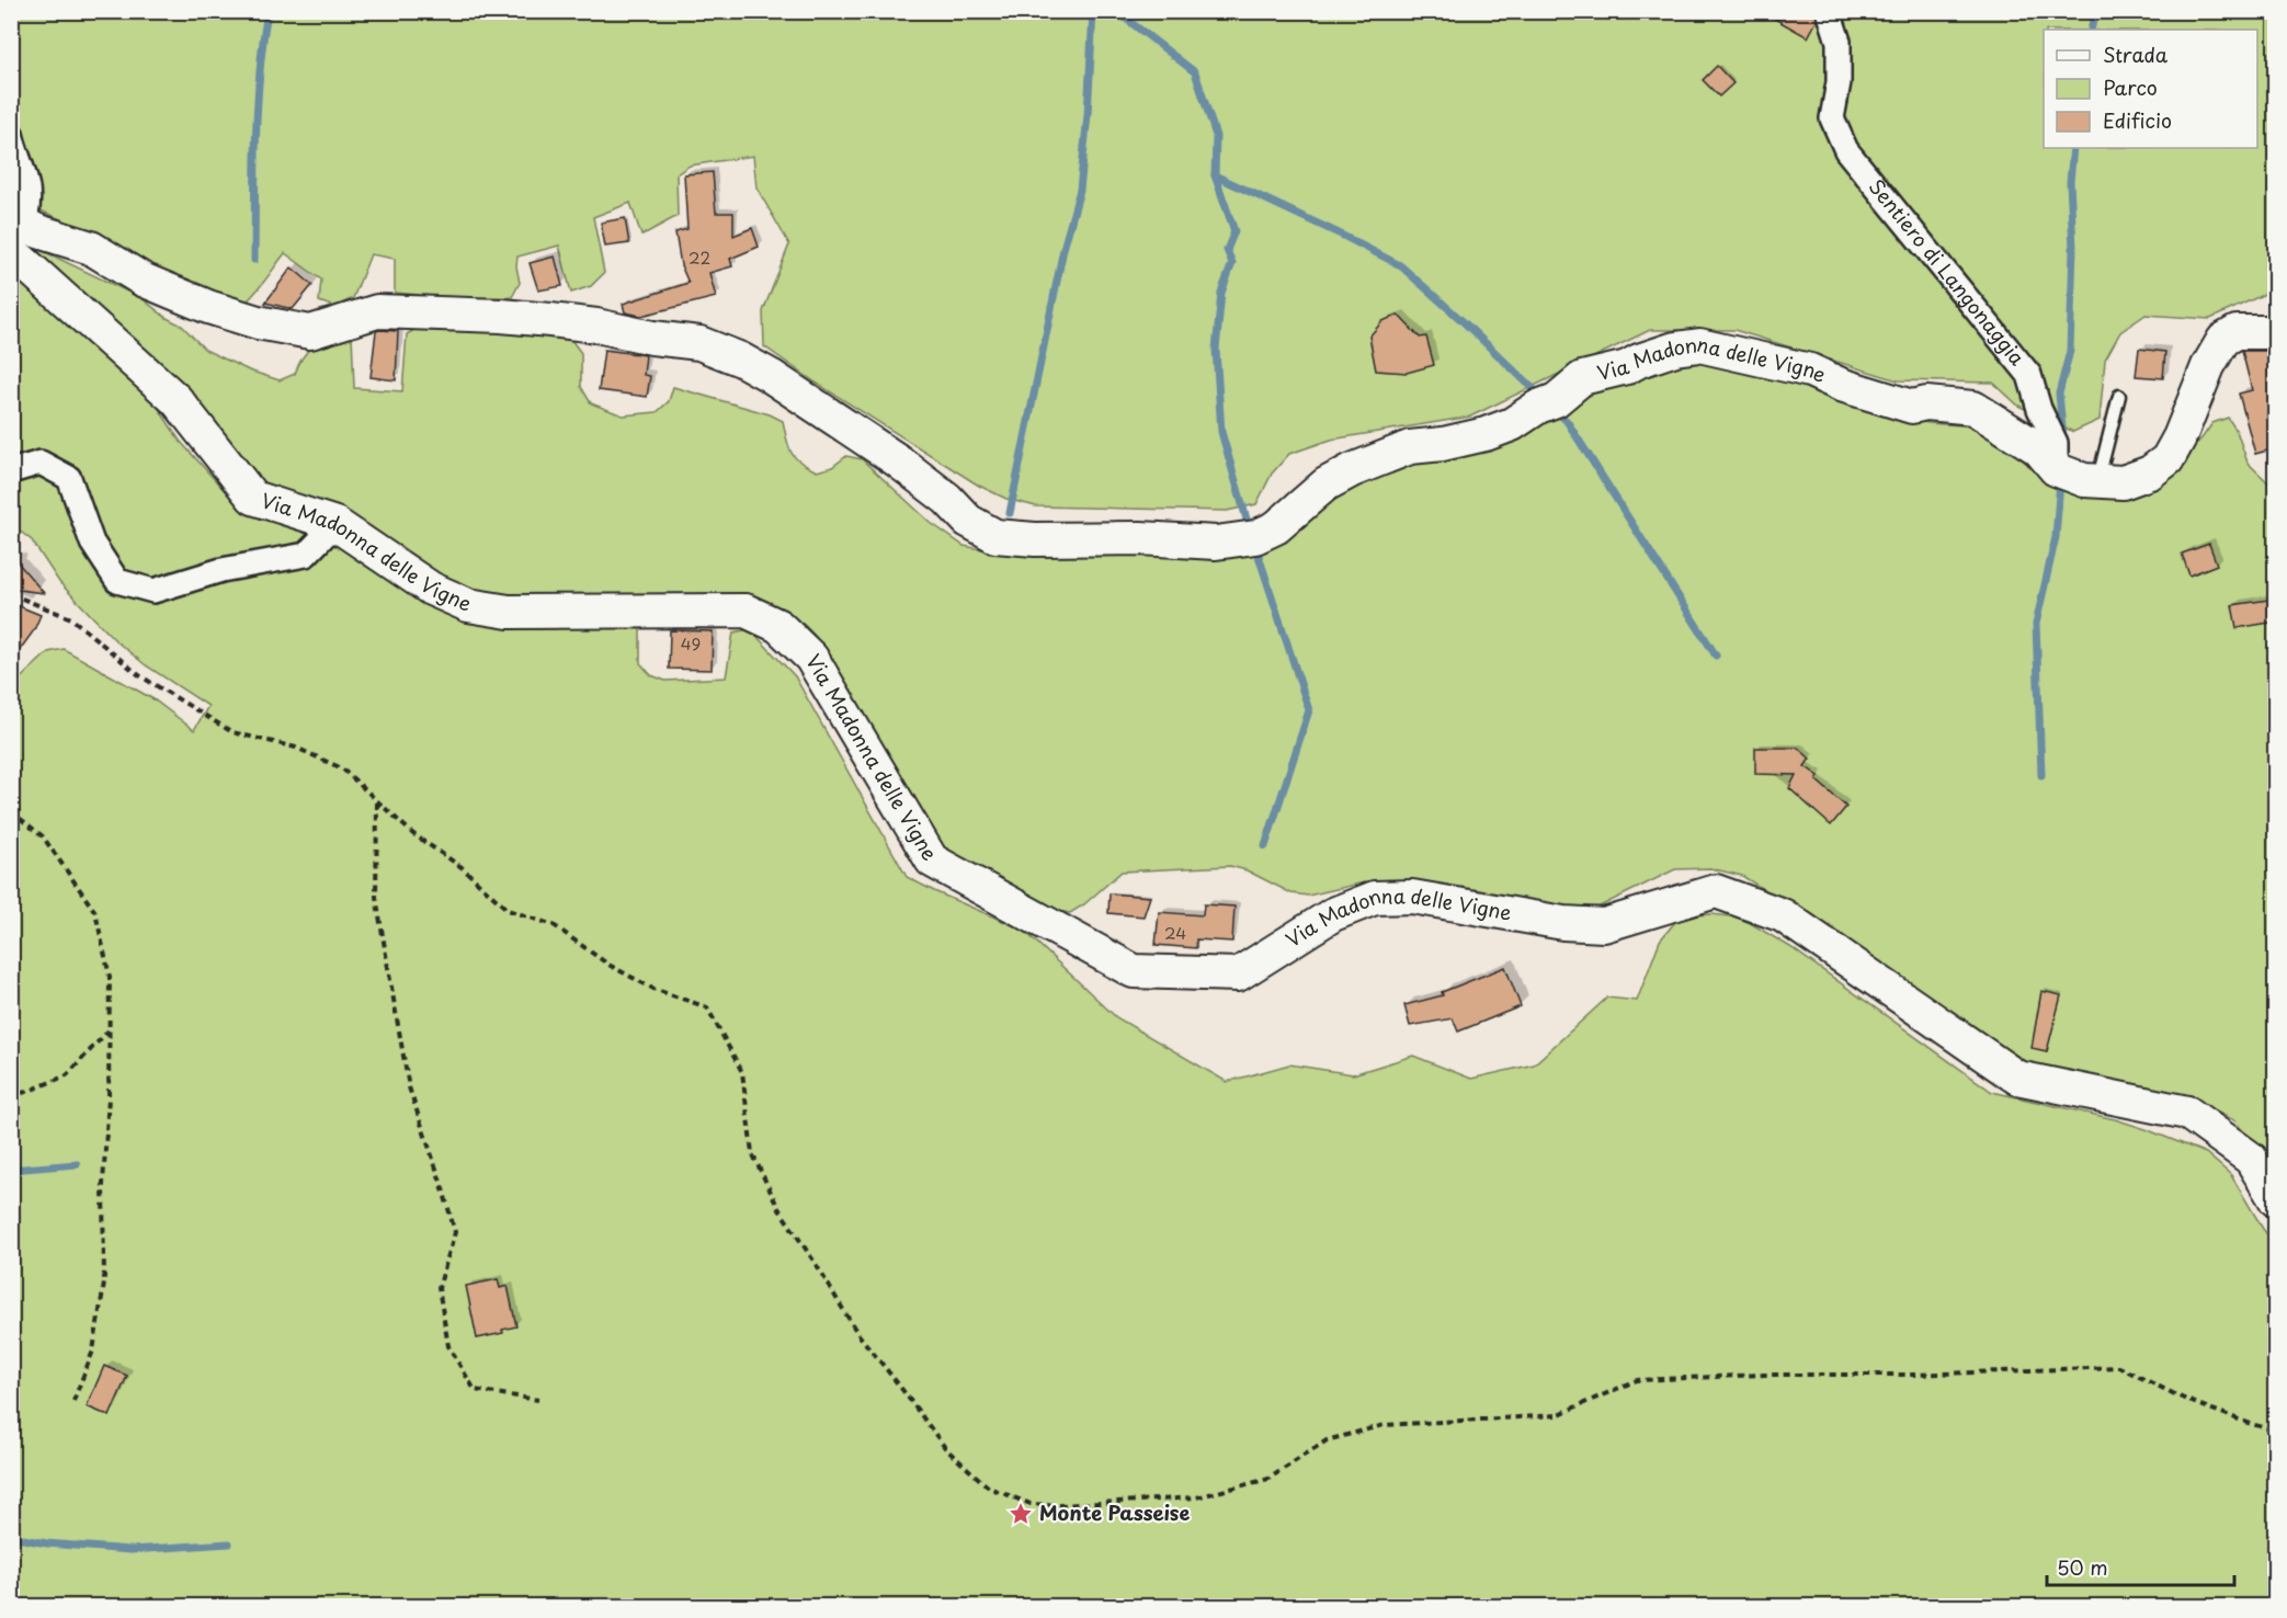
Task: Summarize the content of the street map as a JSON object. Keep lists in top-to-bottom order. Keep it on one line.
{"streets":{"street":["Sentiero di Langonaggia","Via Madonna delle Vigne"]},"crossings":[["Sentiero di Langonaggia","Via Madonna delle Vigne"]],"places":{"place":["Monte Passeise"]},"house_numbers":["22","49","24"],"legend":["Strada","Parco","Edificio"],"scale_bar":"50 m"}
